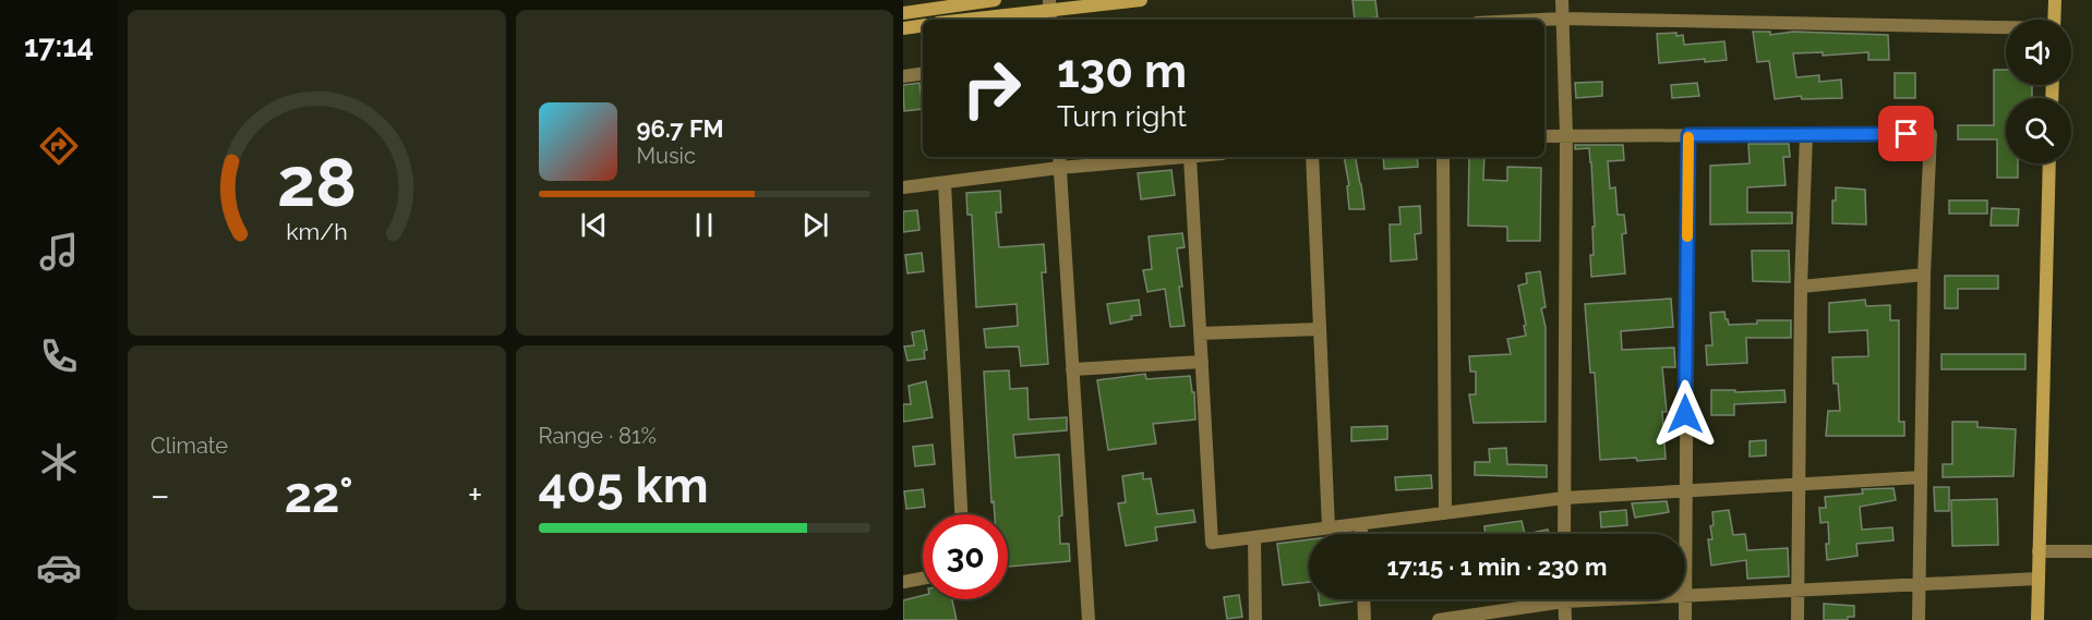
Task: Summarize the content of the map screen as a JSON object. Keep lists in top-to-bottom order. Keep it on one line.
{"page":{"tabs":"17:14","turn":["130 m","Turn right"],"song":["96.7 FM","Music"],"tile":["Climate",["Range · 81%","405 km"]],"heat":["−","22°","+"],"limit":"30","trip":"17:15 · 1 min · 230 m","gauge":["28","km/h"]}}
